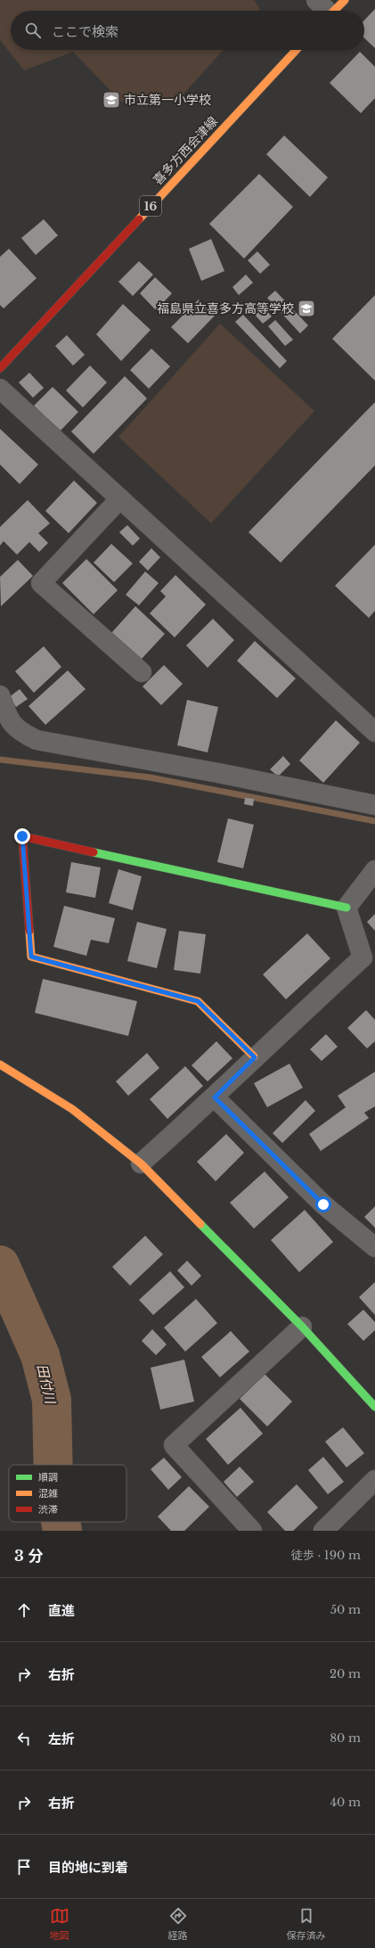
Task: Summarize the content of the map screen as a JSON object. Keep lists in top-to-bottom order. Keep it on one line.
{"streets":{"street":["喜多方西会津線","16"]},"water":["田付川"],"places":{"school or university":["市立第一小学校","福島県立喜多方高等学校"]},"legend":["順調","混雑","渋滞"],"page":{"search":"ここで検索","heading":["3 分","徒歩 · 190 m"],"list":[["直進","50 m"],["右折","20 m"],["左折","80 m"],["右折","40 m"],"目的地に到着"],"nav":["地図","経路","保存済み"]}}
